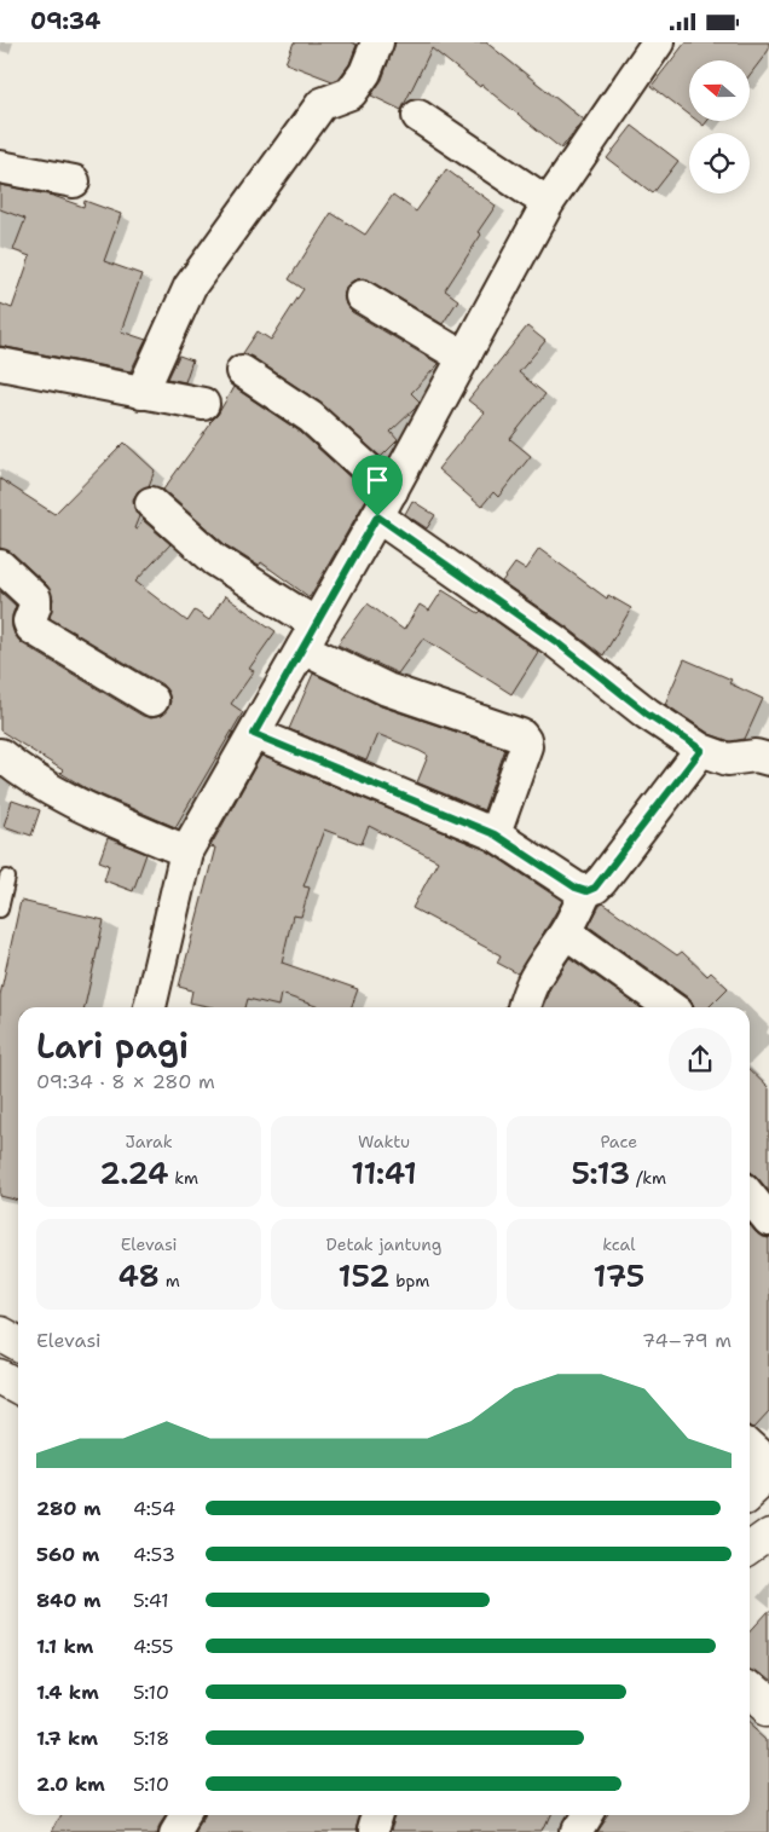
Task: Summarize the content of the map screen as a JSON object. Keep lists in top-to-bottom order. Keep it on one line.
{"north":"left","page":{"status":"09:34","heading":["Lari pagi","09:34 · 8 × 280 m"],"stats":[["Jarak","2.24 km"],["Waktu","11:41"],["Pace","5:13 /km"],["Elevasi","48 m"],["Detak jantung","152 bpm"],["kcal","175"]],"chart":["Elevasi","74–79 m"],"list":[{"name":"280 m","note":"4:54"},{"name":"560 m","note":"4:53"},{"name":"840 m","note":"5:41"},{"name":"1.1 km","note":"4:55"},{"name":"1.4 km","note":"5:10"},{"name":"1.7 km","note":"5:18"},{"name":"2.0 km","note":"5:10"}]}}
